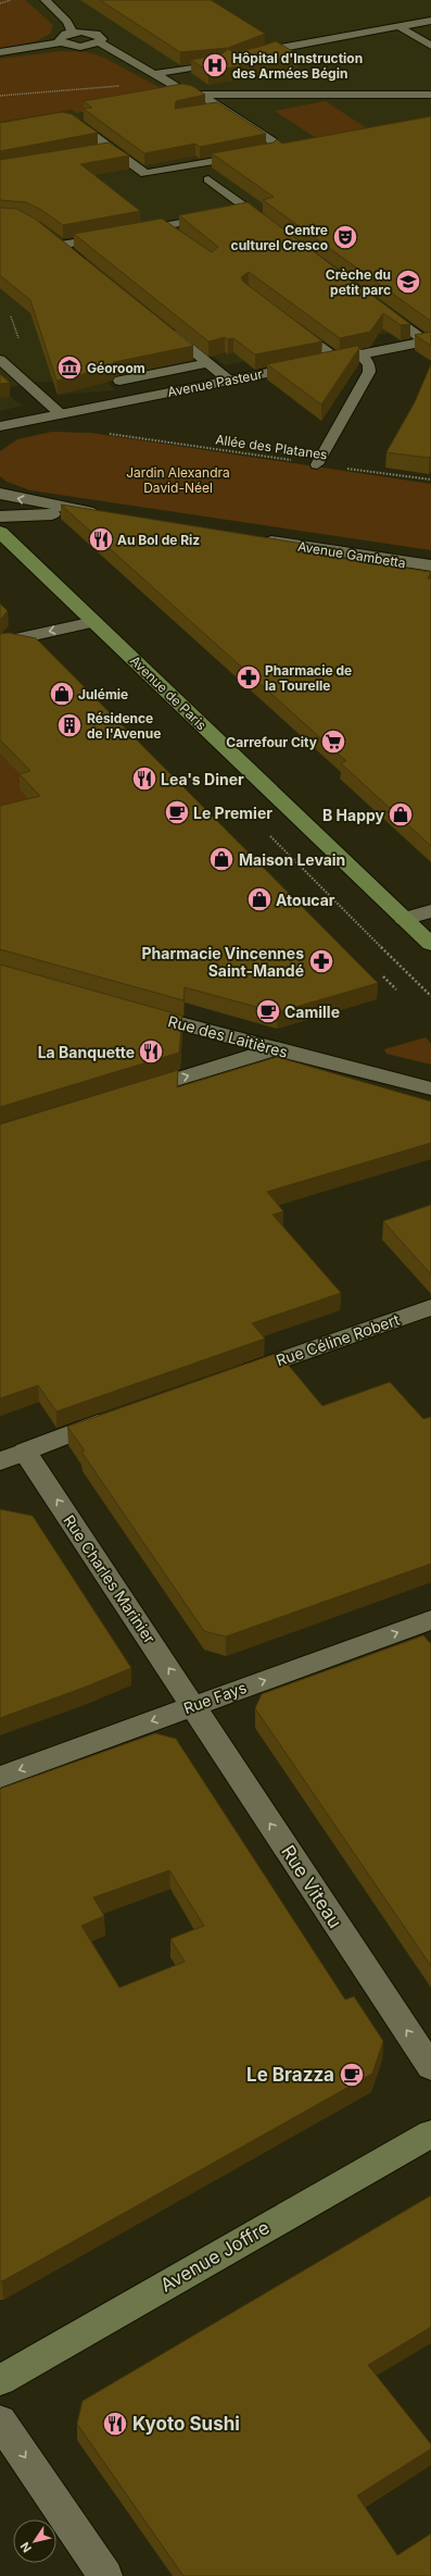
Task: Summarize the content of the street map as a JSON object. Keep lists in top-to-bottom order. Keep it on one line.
{"streets":{"main road":["Avenue de Paris","Avenue Joffre"],"street":["Avenue Pasteur","Avenue Gambetta","Rue des Laitières","Rue Céline Robert","Rue Charles Marinier","Rue Fays","Rue Viteau"],"path":["Allée des Platanes"]},"crossings":[["Rue Charles Marinier","Rue Fays"],["Rue Charles Marinier","Rue Viteau"],["Rue Fays","Rue Viteau"]],"one_way":["Rue Charles Marinier","Rue Viteau"],"parks":["Jardin Alexandra David-Néel"],"places":{"hospital":["Hôpital d'Instruction des Armées Bégin"],"theatre":["Centre culturel Cresco"],"school or university":["Crèche du petit parc"],"museum":["Géoroom"],"restaurant":["Au Bol de Riz","Lea's Diner","La Banquette","Kyoto Sushi"],"pharmacy":["Pharmacie de la Tourelle","Pharmacie Vincennes Saint-Mandé"],"shop":["Julémie","B Happy","Maison Levain","Atoucar"],"building":["Résidence de l'Avenue"],"supermarket":["Carrefour City"],"cafe":["Le Premier","Camille","Le Brazza"]},"north":"bottom left"}
